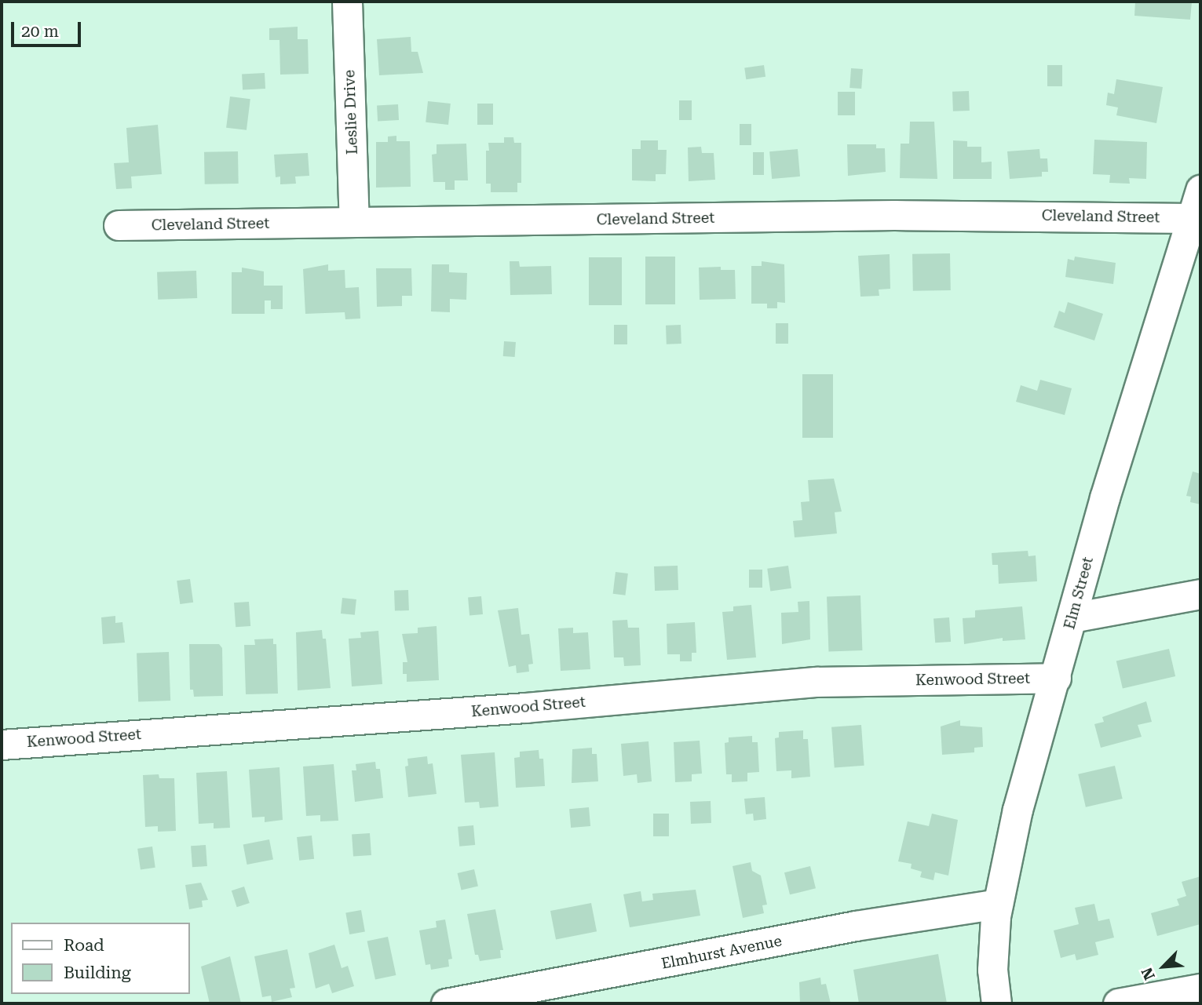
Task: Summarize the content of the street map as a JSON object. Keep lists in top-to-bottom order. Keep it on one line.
{"streets":{"street":["Leslie Drive","Cleveland Street","Elm Street","Kenwood Street","Elmhurst Avenue"]},"crossings":[["Leslie Drive","Cleveland Street"],["Cleveland Street","Elm Street"],["Elm Street","Kenwood Street"],["Elm Street","Elmhurst Avenue"]],"legend":["Road","Building"],"scale_bar":"20 m","north":"bottom left"}
